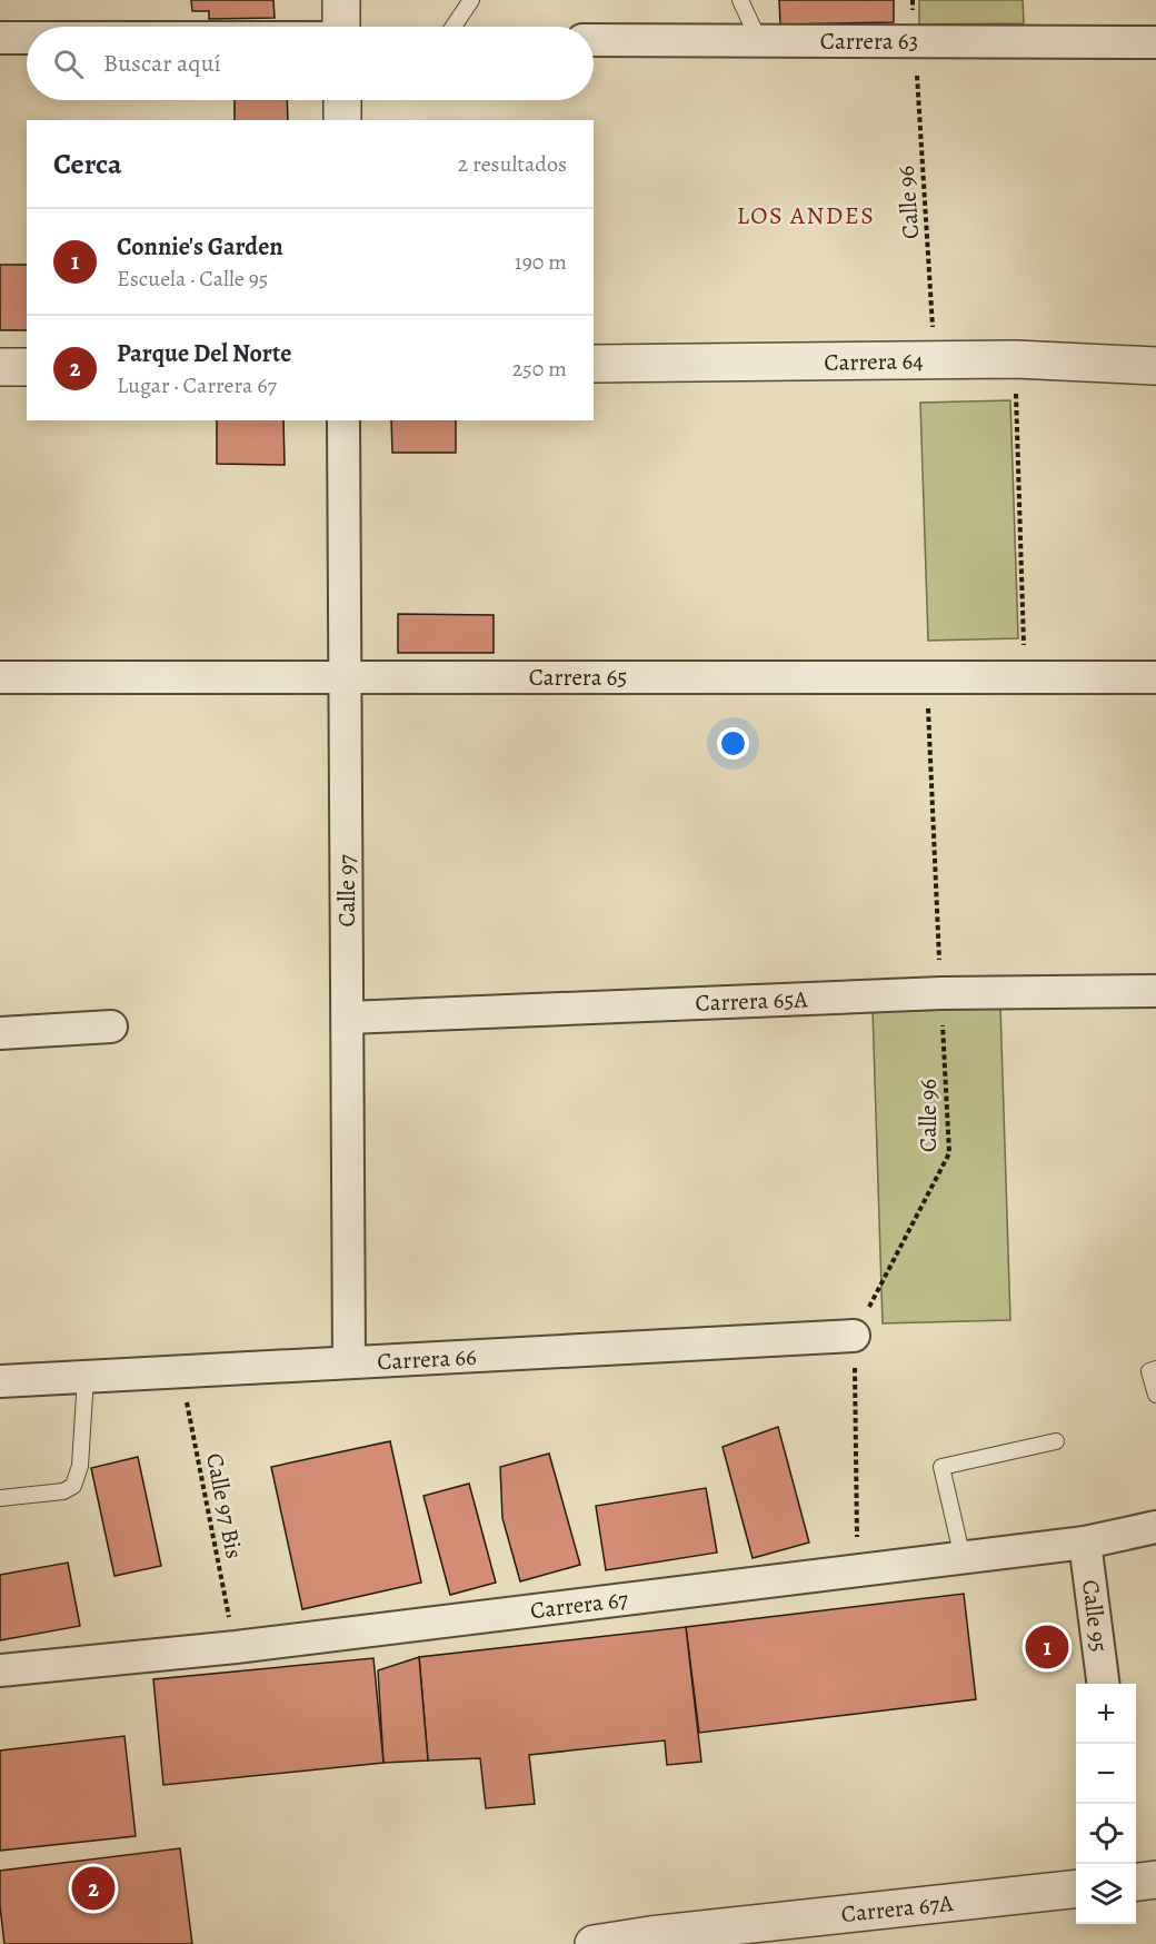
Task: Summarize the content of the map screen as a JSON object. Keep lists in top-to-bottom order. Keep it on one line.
{"streets":{"street":["Carrera 63","Carrera 64","Carrera 65","Calle 97","Carrera 65A","Carrera 66","Carrera 67","Calle 95","Carrera 67A"],"path":["Calle 96","Calle 97 Bis"]},"crossings":[["Carrera 63","Calle 96"],["Calle 96","Carrera 64"],["Calle 96","Carrera 65"],["Calle 96","Carrera 65A"],["Calle 96","Carrera 66"],["Calle 96","Carrera 67"],["Carrera 65","Calle 97"],["Calle 97","Carrera 65A"],["Calle 97","Carrera 66"],["Carrera 66","Calle 97 Bis"],["Calle 97 Bis","Carrera 67"],["Carrera 67","Calle 95"]],"districts":["LOS ANDES"],"page":{"search":"Buscar aquí","heading":["Cerca","2 resultados"],"list":[{"mark":"1","name":"Connie's Garden","note":"Escuela · Calle 95","value":"190 m"},{"mark":"2","name":"Parque Del Norte","note":"Lugar · Carrera 67","value":"250 m"}],"pins":["1","2"],"map_buttons":["+","−"]}}
